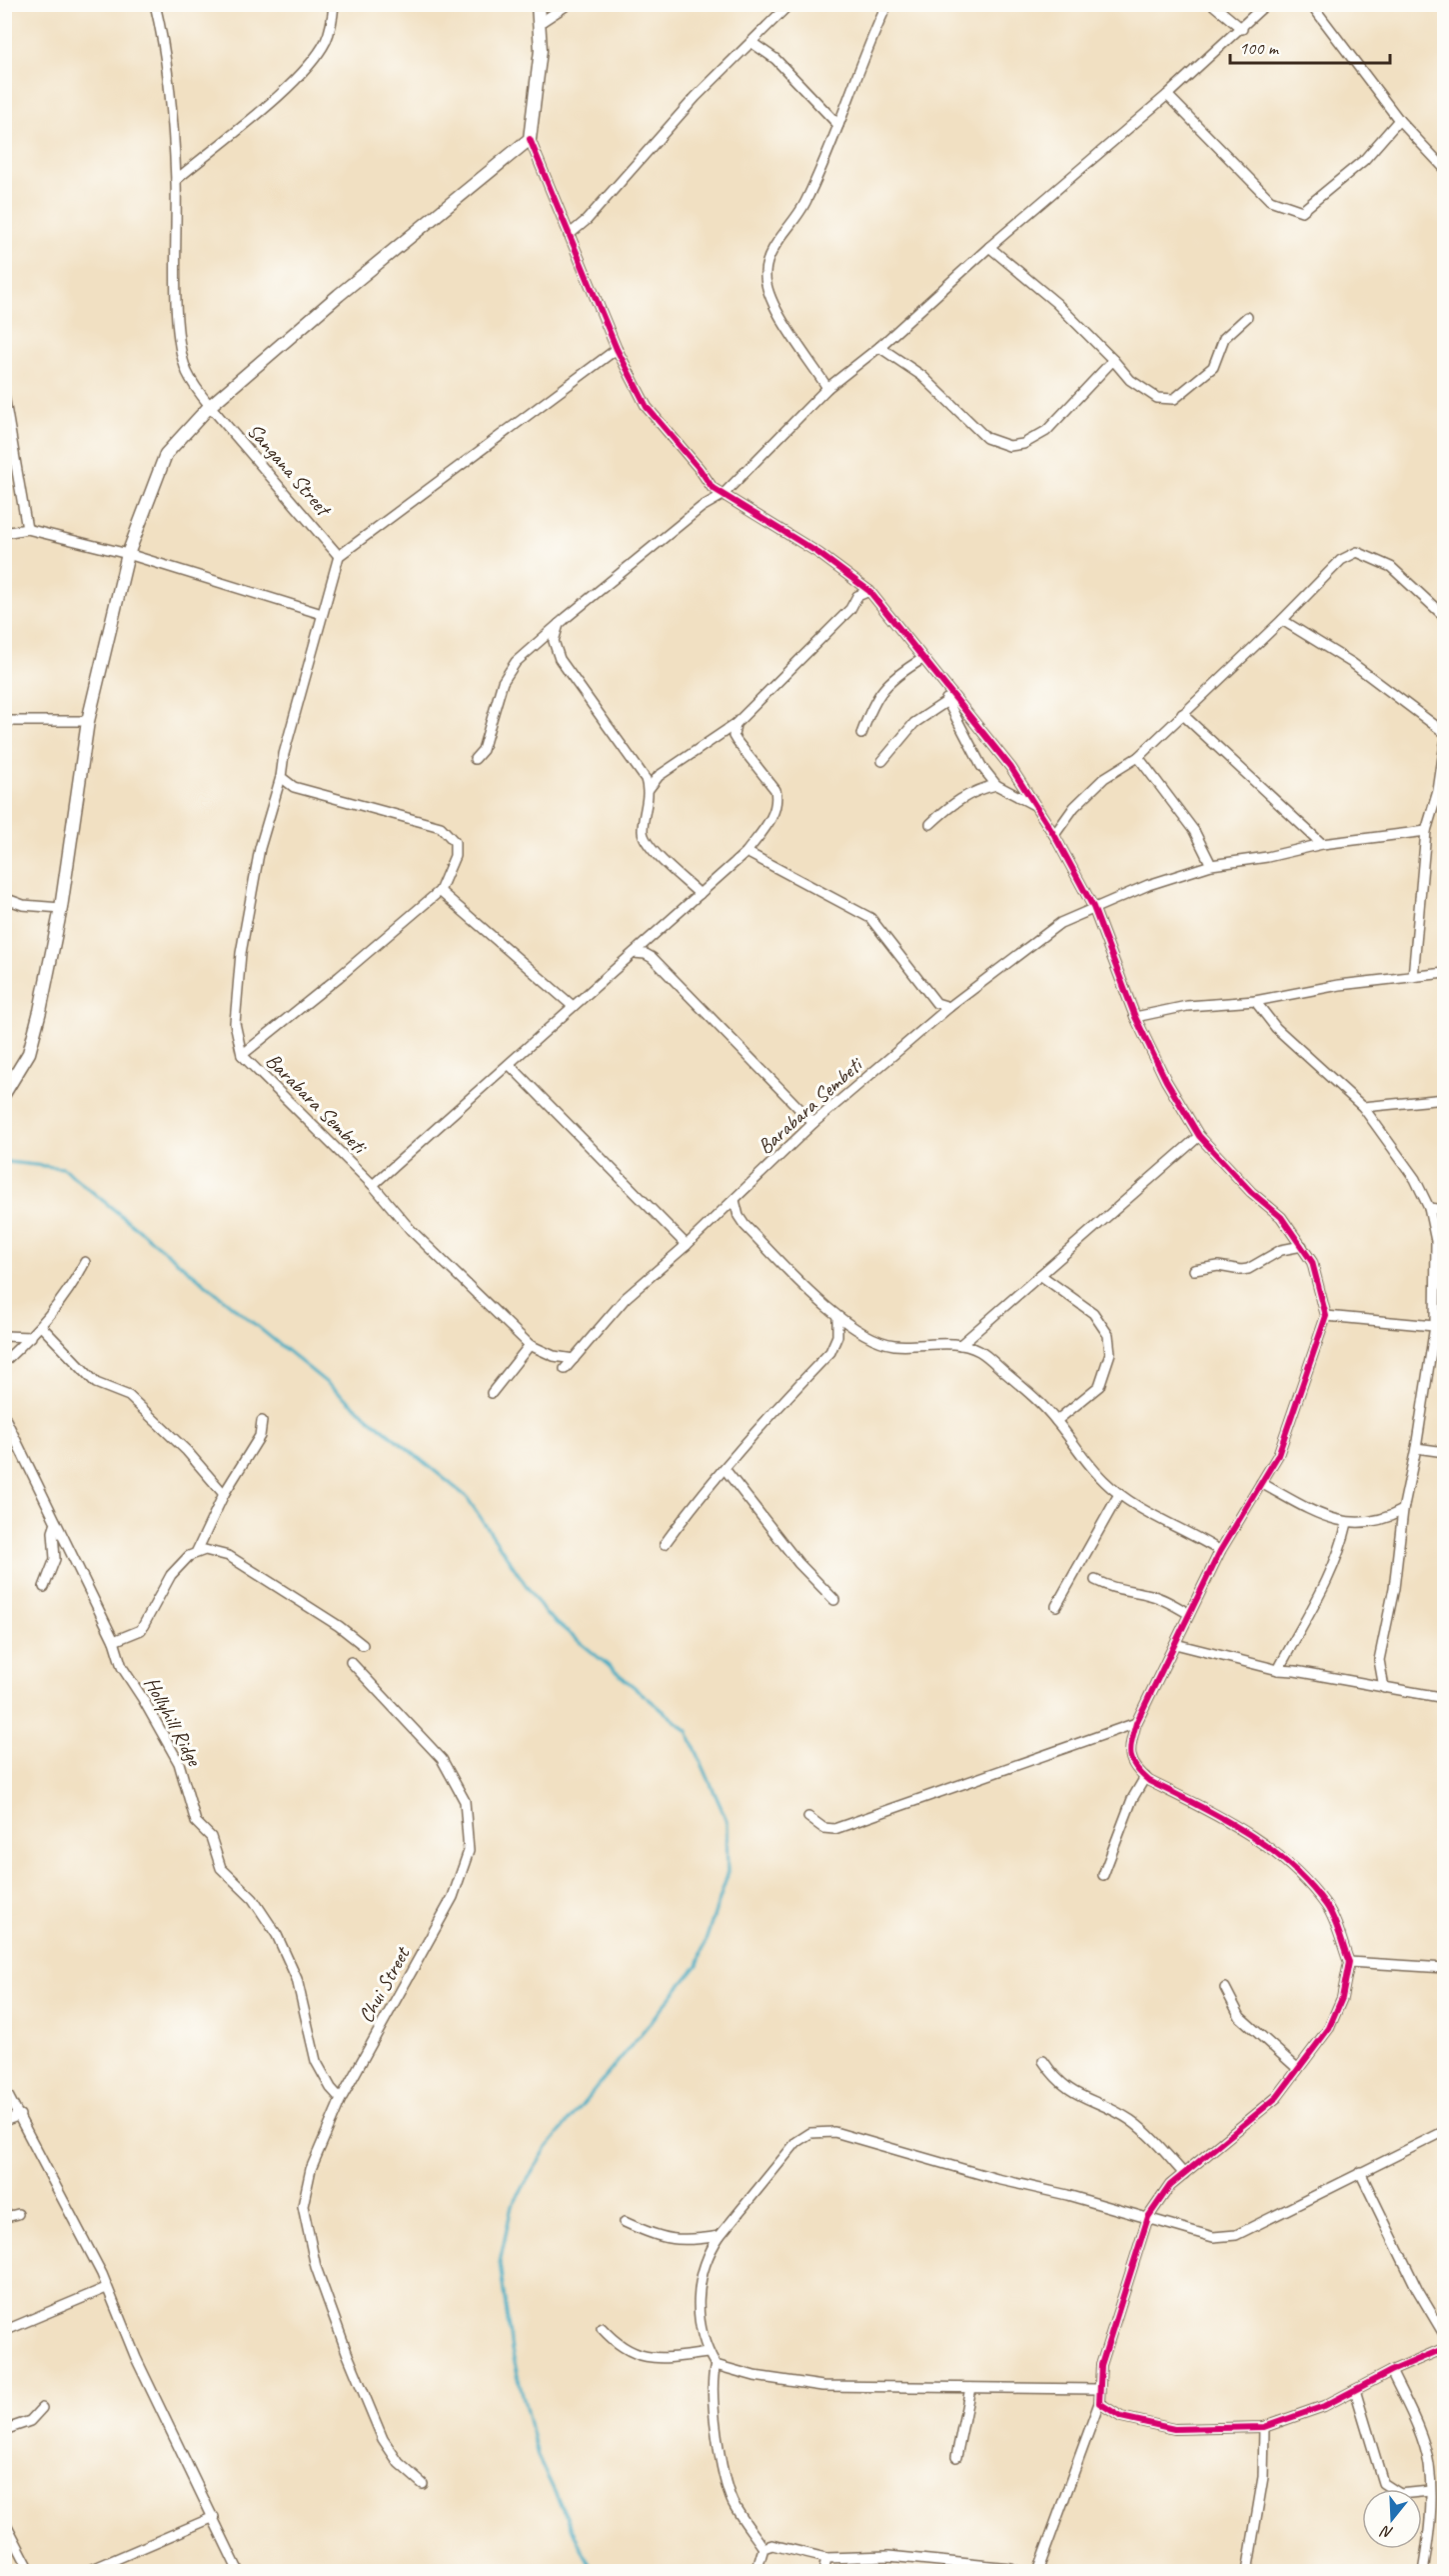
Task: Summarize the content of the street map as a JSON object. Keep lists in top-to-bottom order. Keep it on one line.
{"streets":{"street":["Sangana Street","Barabara Sembeti","Hollyhill Ridge","Chui Street"]},"crossings":[["Sangana Street","Barabara Sembeti"],["Hollyhill Ridge","Chui Street"]],"scale_bar":"100 m","north":"bottom"}
